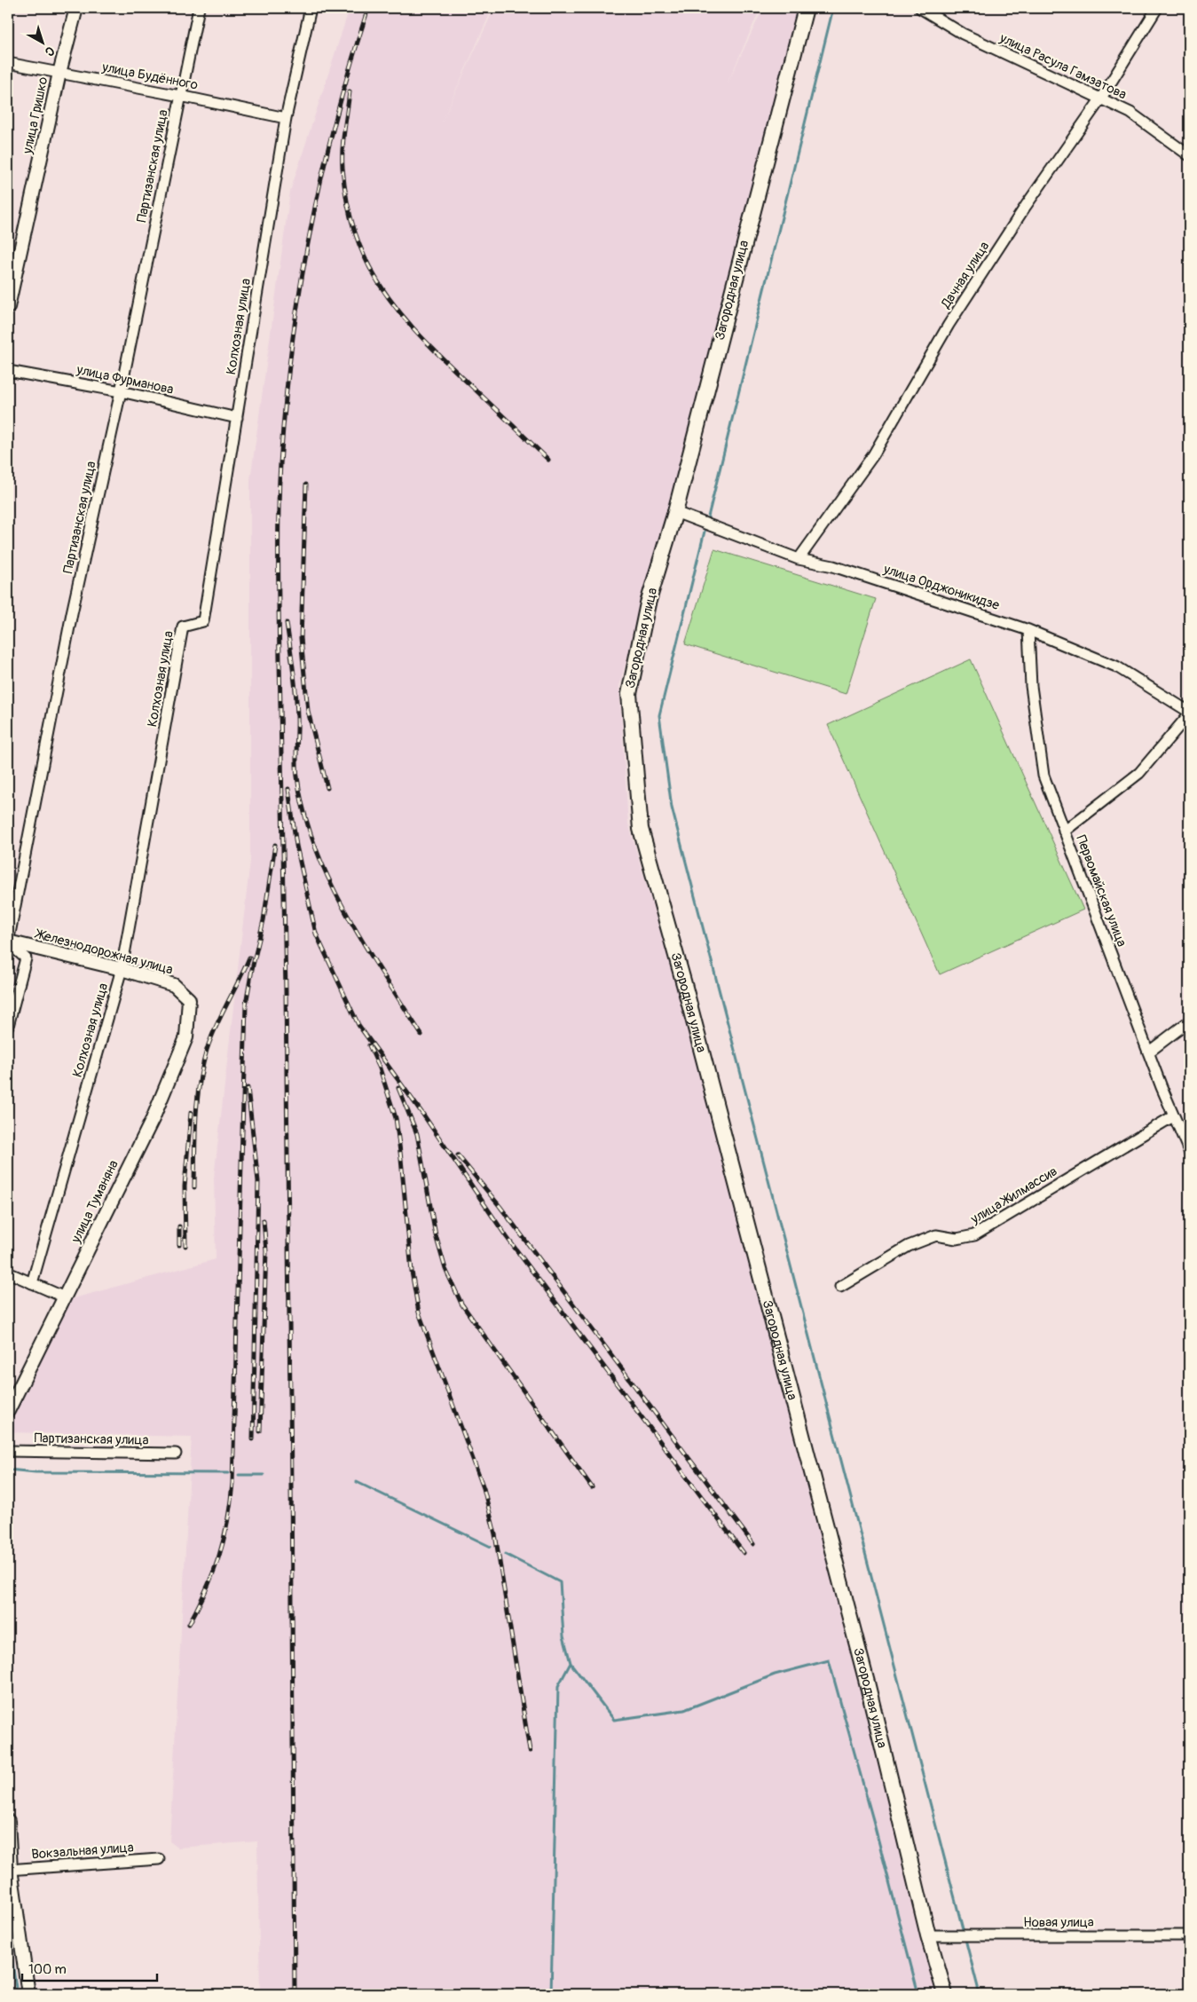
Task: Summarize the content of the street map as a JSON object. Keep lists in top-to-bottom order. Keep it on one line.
{"streets":{"main road":["Загородная улица"],"street":["улица Расула Гамзатова","улица Будённого","улица Гришко","Партизанская улица","Дачная улица","Колхозная улица","улица Фурманова","улица Орджоникидзе","Первомайская улица","Железнодорожная улица","улица Жилмассив","улица Туманяна","Вокзальная улица","Новая улица"]},"crossings":[["улица Расула Гамзатова","Дачная улица"],["улица Будённого","улица Гришко"],["улица Будённого","Партизанская улица"],["улица Будённого","Колхозная улица"],["Партизанская улица","улица Фурманова"],["Партизанская улица","Железнодорожная улица"],["Дачная улица","улица Орджоникидзе"],["Загородная улица","улица Орджоникидзе"],["Загородная улица","Новая улица"],["Колхозная улица","улица Фурманова"],["Колхозная улица","Железнодорожная улица"],["улица Орджоникидзе","Первомайская улица"],["Первомайская улица","улица Жилмассив"],["Железнодорожная улица","улица Туманяна"]],"scale_bar":"100 m","north":"bottom right"}
